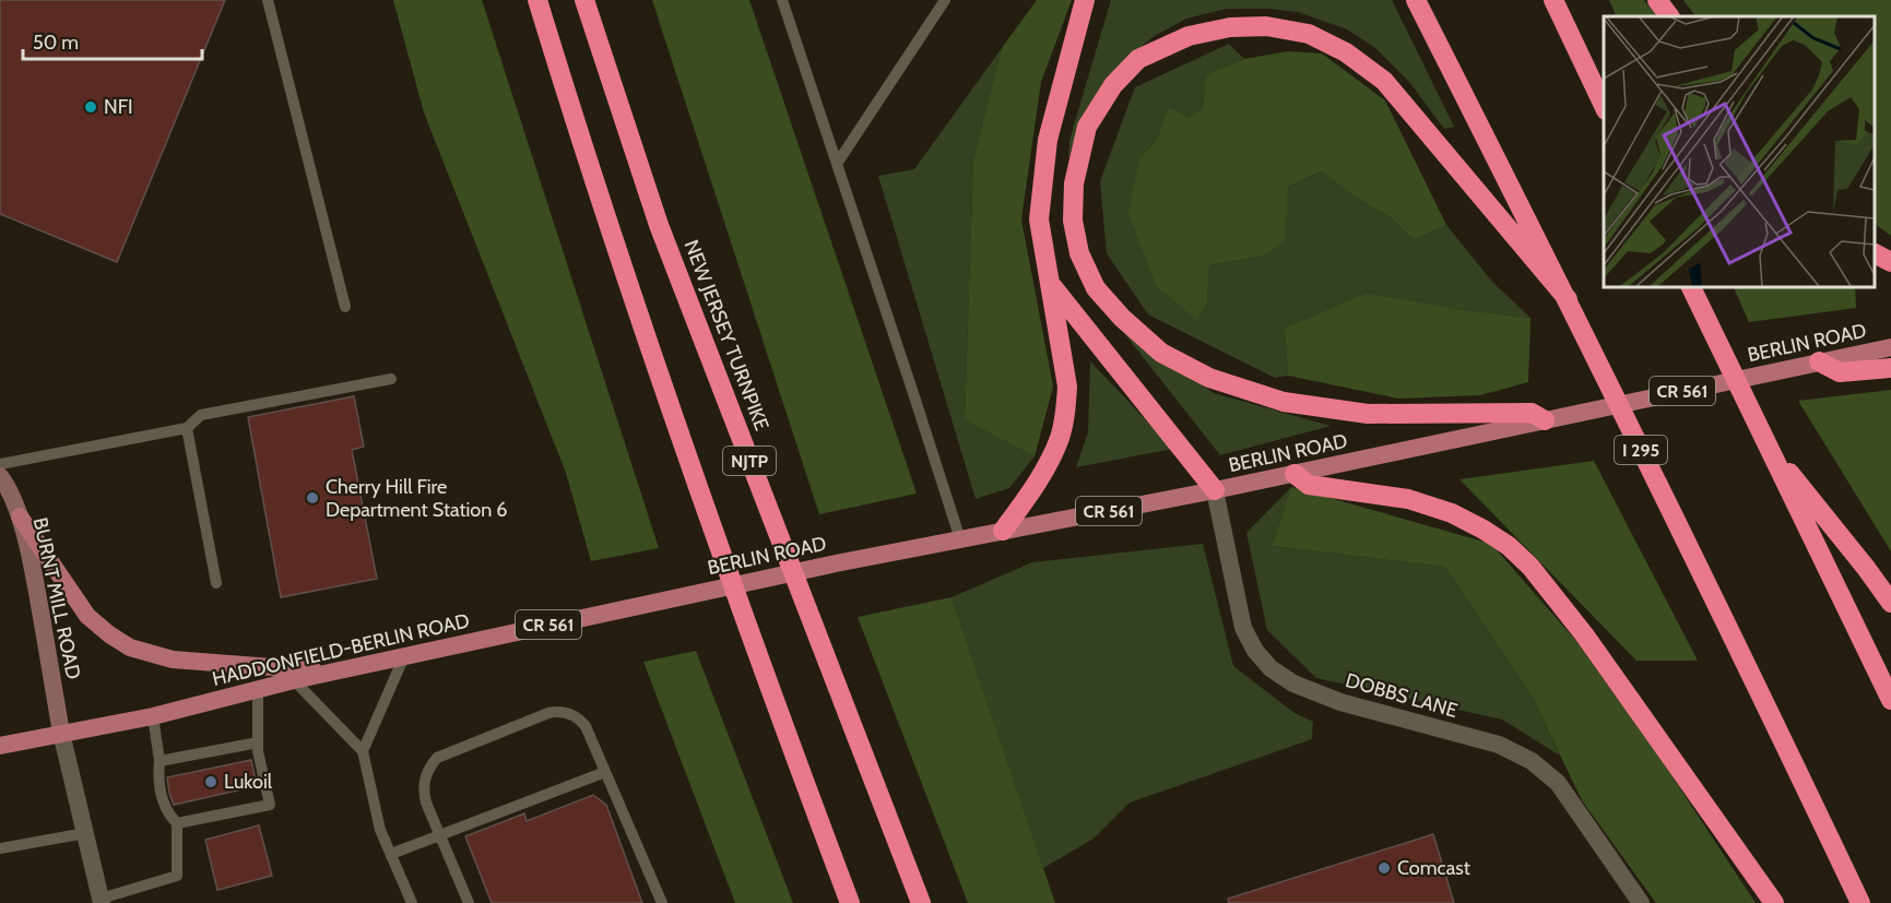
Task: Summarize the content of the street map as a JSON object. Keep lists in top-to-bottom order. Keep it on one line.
{"streets":{"highway":["NEW JERSEY TURNPIKE","I 295","NJTP"],"main road":["BERLIN ROAD","CR 561","BURNT MILL ROAD","HADDONFIELD-BERLIN ROAD"],"street":["DOBBS LANE"]},"crossings":[["BERLIN ROAD","HADDONFIELD-BERLIN ROAD"],["BERLIN ROAD","DOBBS LANE"],["BURNT MILL ROAD","HADDONFIELD-BERLIN ROAD"]],"places":["NFI","Cherry Hill Fire Department Station 6","Lukoil","Comcast"],"scale_bar":"50 m"}
